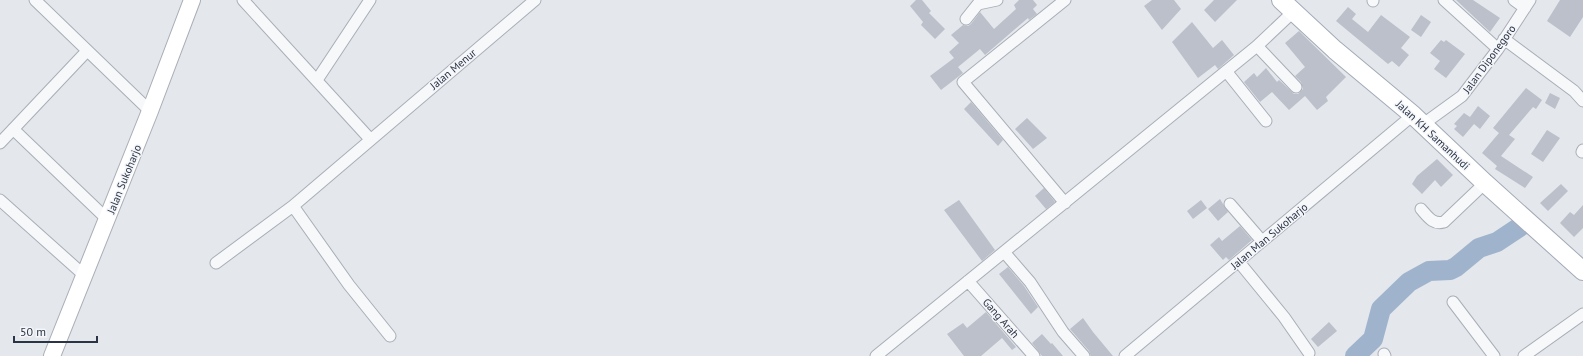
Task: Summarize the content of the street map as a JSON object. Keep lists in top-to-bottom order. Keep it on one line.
{"streets":{"main road":["Jalan KH Samanhudi","Jalan Sukoharjo"],"street":["Jalan Diponegoro","Jalan Menur","Jalan Man Sukoharjo","Gang Arah"]},"crossings":[["Jalan Diponegoro","Jalan KH Samanhudi"],["Jalan Diponegoro","Jalan Man Sukoharjo"],["Jalan KH Samanhudi","Jalan Man Sukoharjo"]],"scale_bar":"50 m"}
